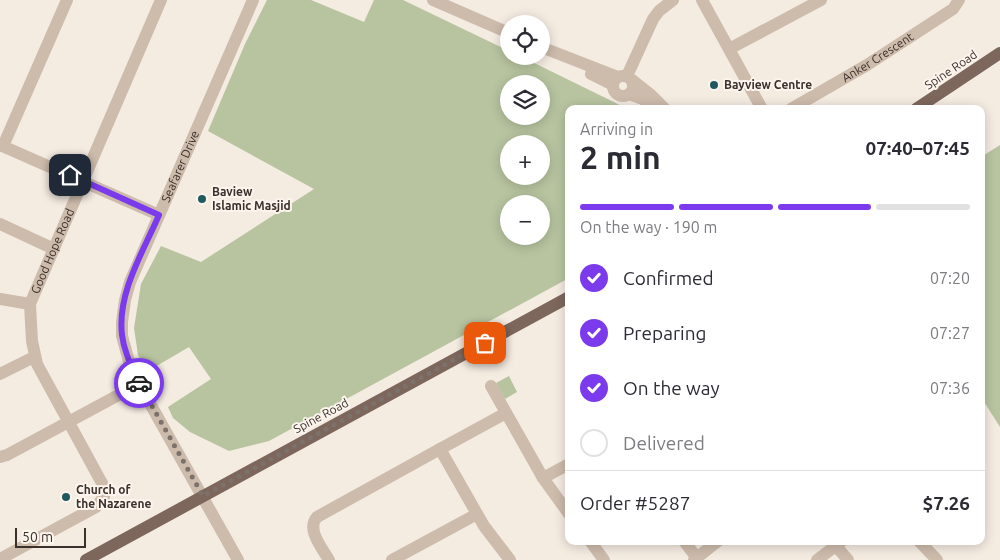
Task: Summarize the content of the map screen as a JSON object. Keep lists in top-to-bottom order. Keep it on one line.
{"streets":{"main road":["Spine Road"],"street":["Anker Crescent","Seafarer Drive","Good Hope Road"]},"crossings":[["Spine Road","Seafarer Drive"]],"places":["Bayview Centre","Baview Islamic Masjid","Church of the Nazarene"],"scale_bar":"50 m","page":{"map_buttons":["+","−"],"heading":["2 min","Arriving in","07:40–07:45"],"panel":["Order #5287","$7.26"],"bar":"On the way · 190 m","list":[["Confirmed","07:20"],["Preparing","07:27"],["On the way","07:36"],"Delivered"],"scale":"50 m"}}
